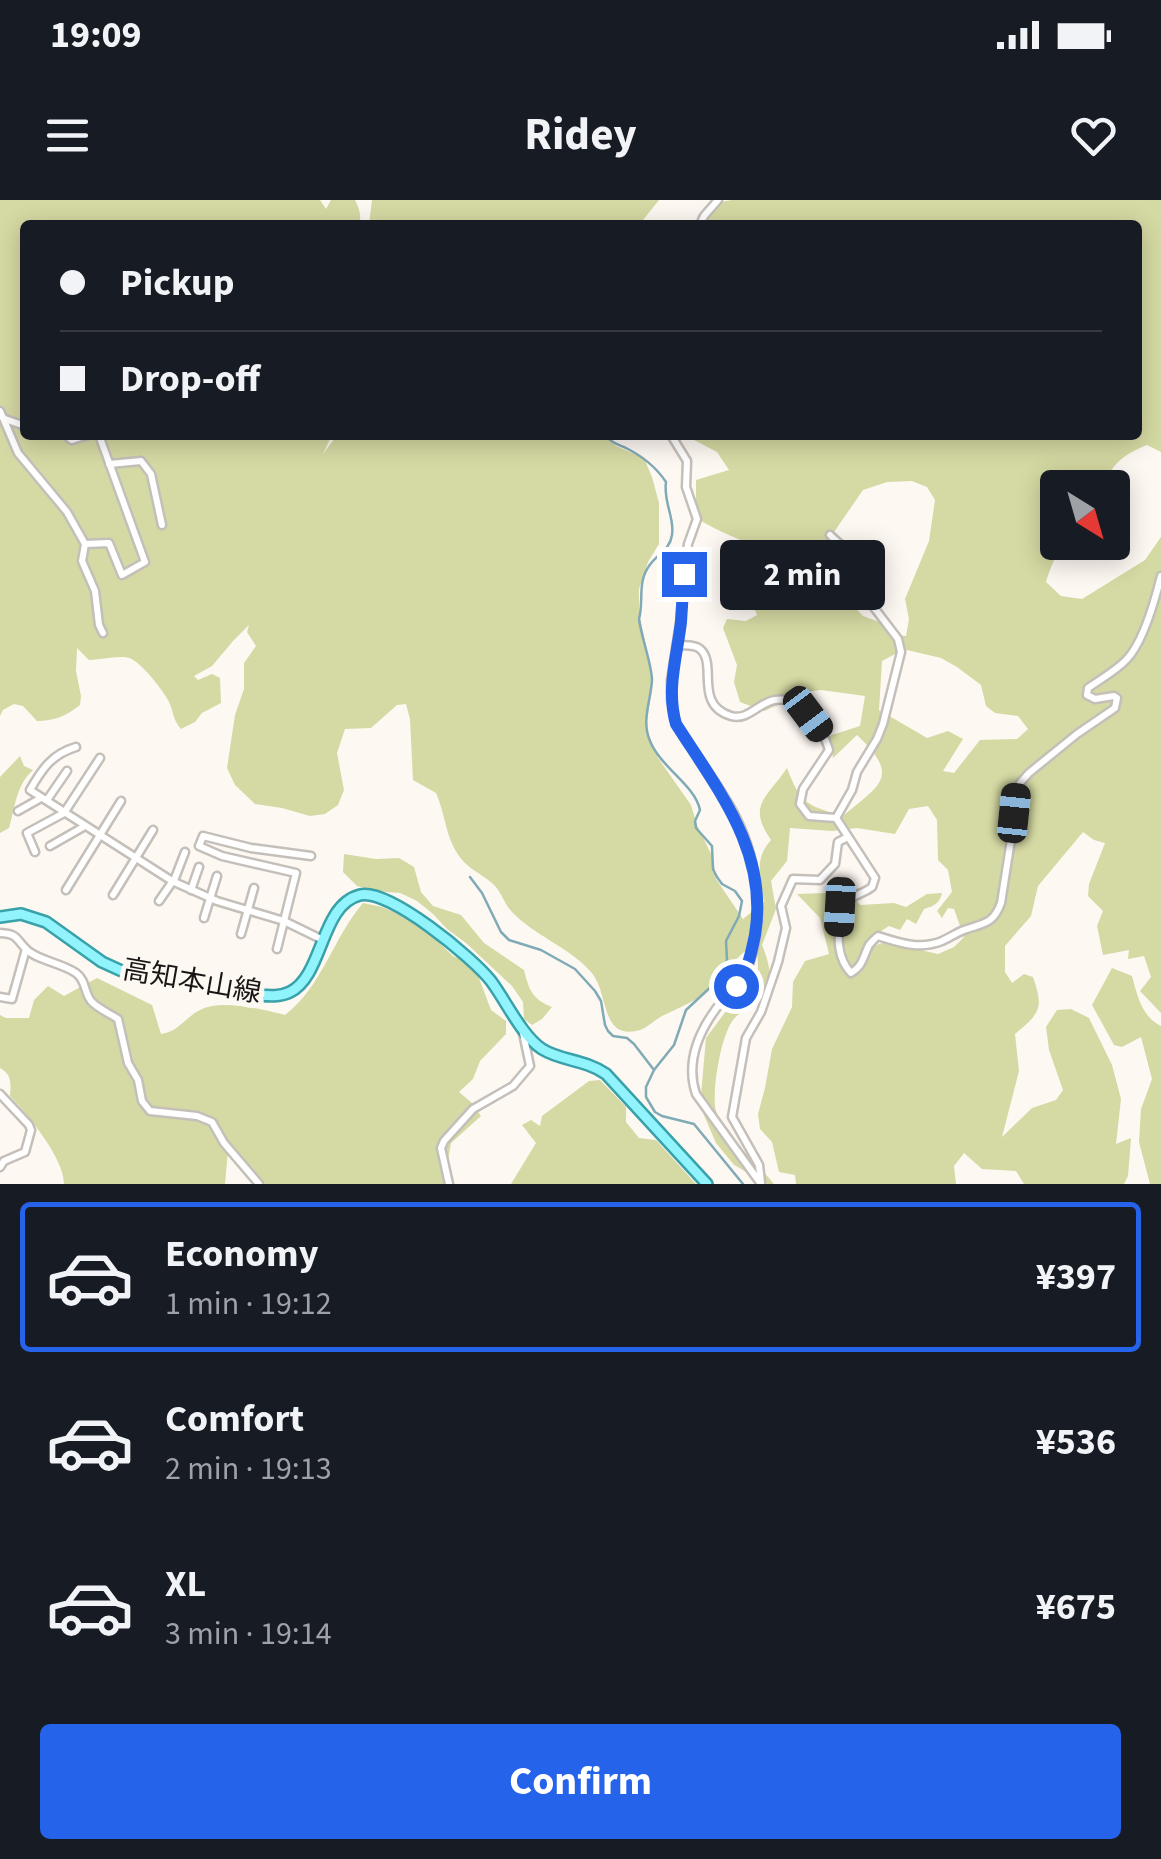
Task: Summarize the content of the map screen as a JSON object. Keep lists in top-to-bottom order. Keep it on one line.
{"streets":{"main road":["高知本山線"]},"north":"bottom right","page":{"status":"19:09","header":"Ridey","banner":["Pickup","Drop-off"],"bubble":"2 min","list":[{"name":"Economy","note":"1 min · 19:12","value":"¥397"},{"name":"Comfort","note":"2 min · 19:13","value":"¥536"},{"name":"XL","note":"3 min · 19:14","value":"¥675"}],"buttons":"Confirm"}}
